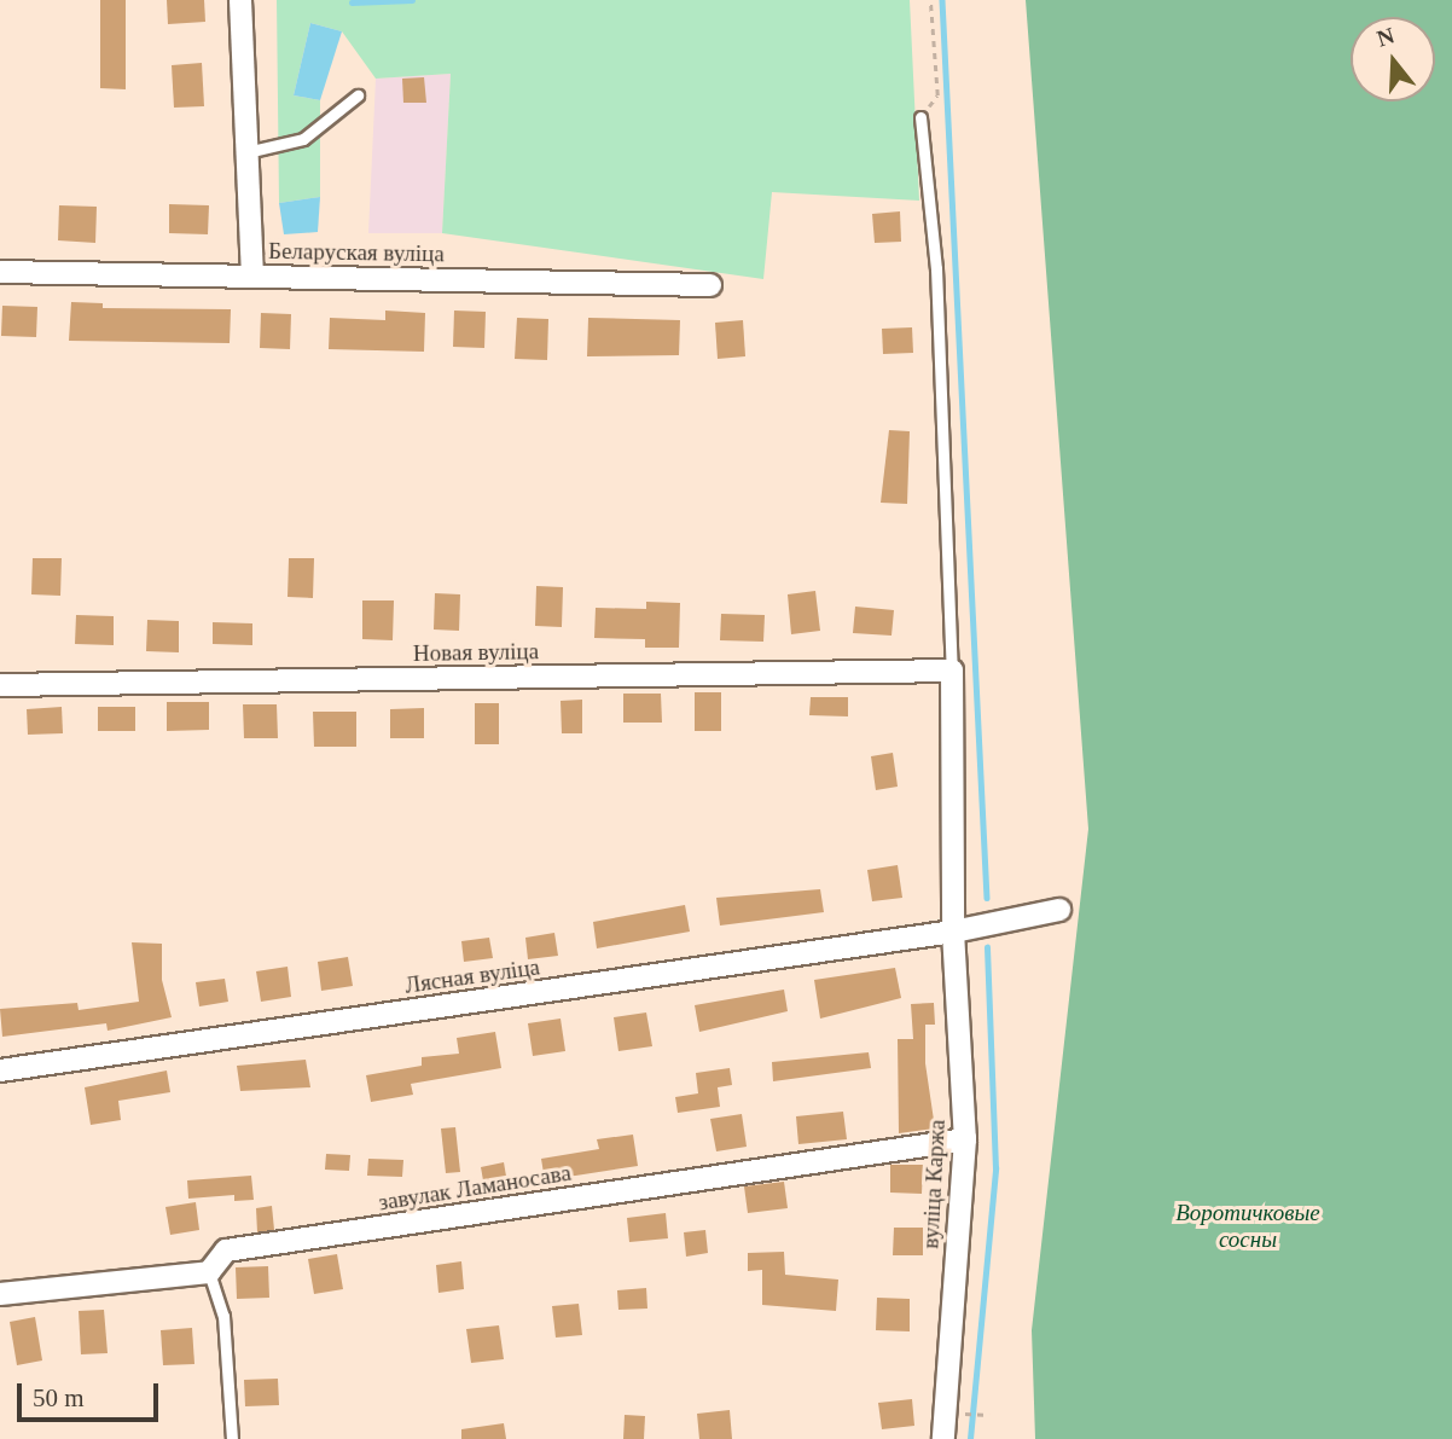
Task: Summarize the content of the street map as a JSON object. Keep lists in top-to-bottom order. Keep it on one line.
{"streets":{"street":["Беларуская вуліца","Новая вуліца","Лясная вуліца","вуліца Каржа","завулак Ламаносава"]},"crossings":[["Лясная вуліца","вуліца Каржа"],["вуліца Каржа","завулак Ламаносава"]],"parks":["Воротичковые сосны"],"scale_bar":"50 m","north":"top"}
